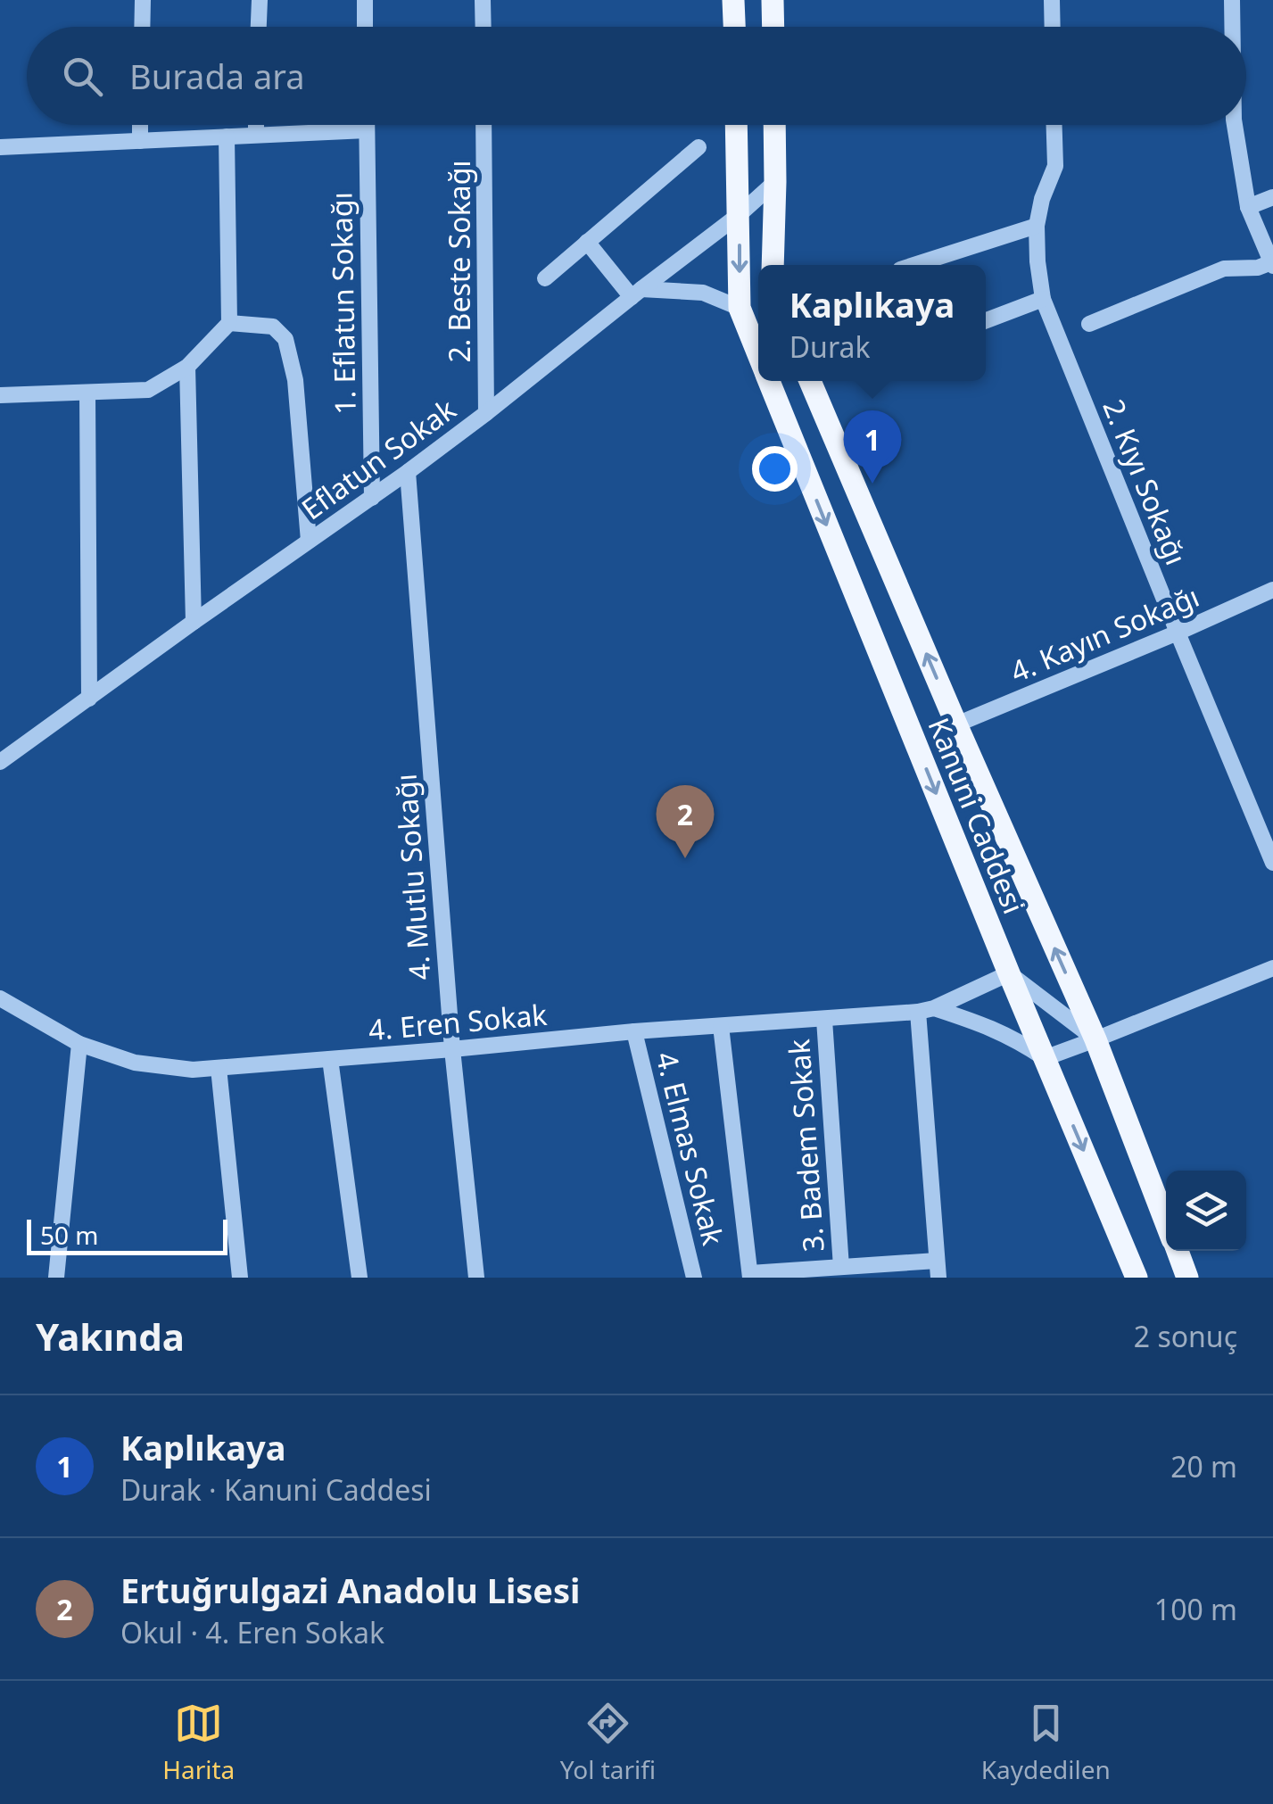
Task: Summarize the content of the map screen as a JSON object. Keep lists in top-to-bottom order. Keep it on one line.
{"streets":{"main road":["Kanuni Caddesi"],"street":["2. Beste Sokağı","1. Eflatun Sokağı","Eflatun Sokak","2. Kıyı Sokağı","4. Kayın Sokağı","4. Mutlu Sokağı","4. Eren Sokak","3. Badem Sokak","4. Elmas Sokak"]},"crossings":[["2. Beste Sokağı","Eflatun Sokak"],["1. Eflatun Sokağı","Eflatun Sokak"],["Eflatun Sokak","Kanuni Caddesi"],["Eflatun Sokak","4. Mutlu Sokağı"],["2. Kıyı Sokağı","4. Kayın Sokağı"],["4. Kayın Sokağı","Kanuni Caddesi"],["Kanuni Caddesi","4. Eren Sokak"],["4. Mutlu Sokağı","4. Eren Sokak"],["4. Eren Sokak","3. Badem Sokak"],["4. Eren Sokak","4. Elmas Sokak"]],"scale_bar":"50 m","page":{"search":"Burada ara","popup":["Kaplıkaya","Durak"],"pins":["1","2"],"scale":"50 m","heading":["Yakında","2 sonuç"],"list":[{"mark":"1","name":"Kaplıkaya","note":"Durak · Kanuni Caddesi","value":"20 m"},{"mark":"2","name":"Ertuğrulgazi Anadolu Lisesi","note":"Okul · 4. Eren Sokak","value":"100 m"}],"nav":["Harita","Yol tarifi","Kaydedilen"]}}
